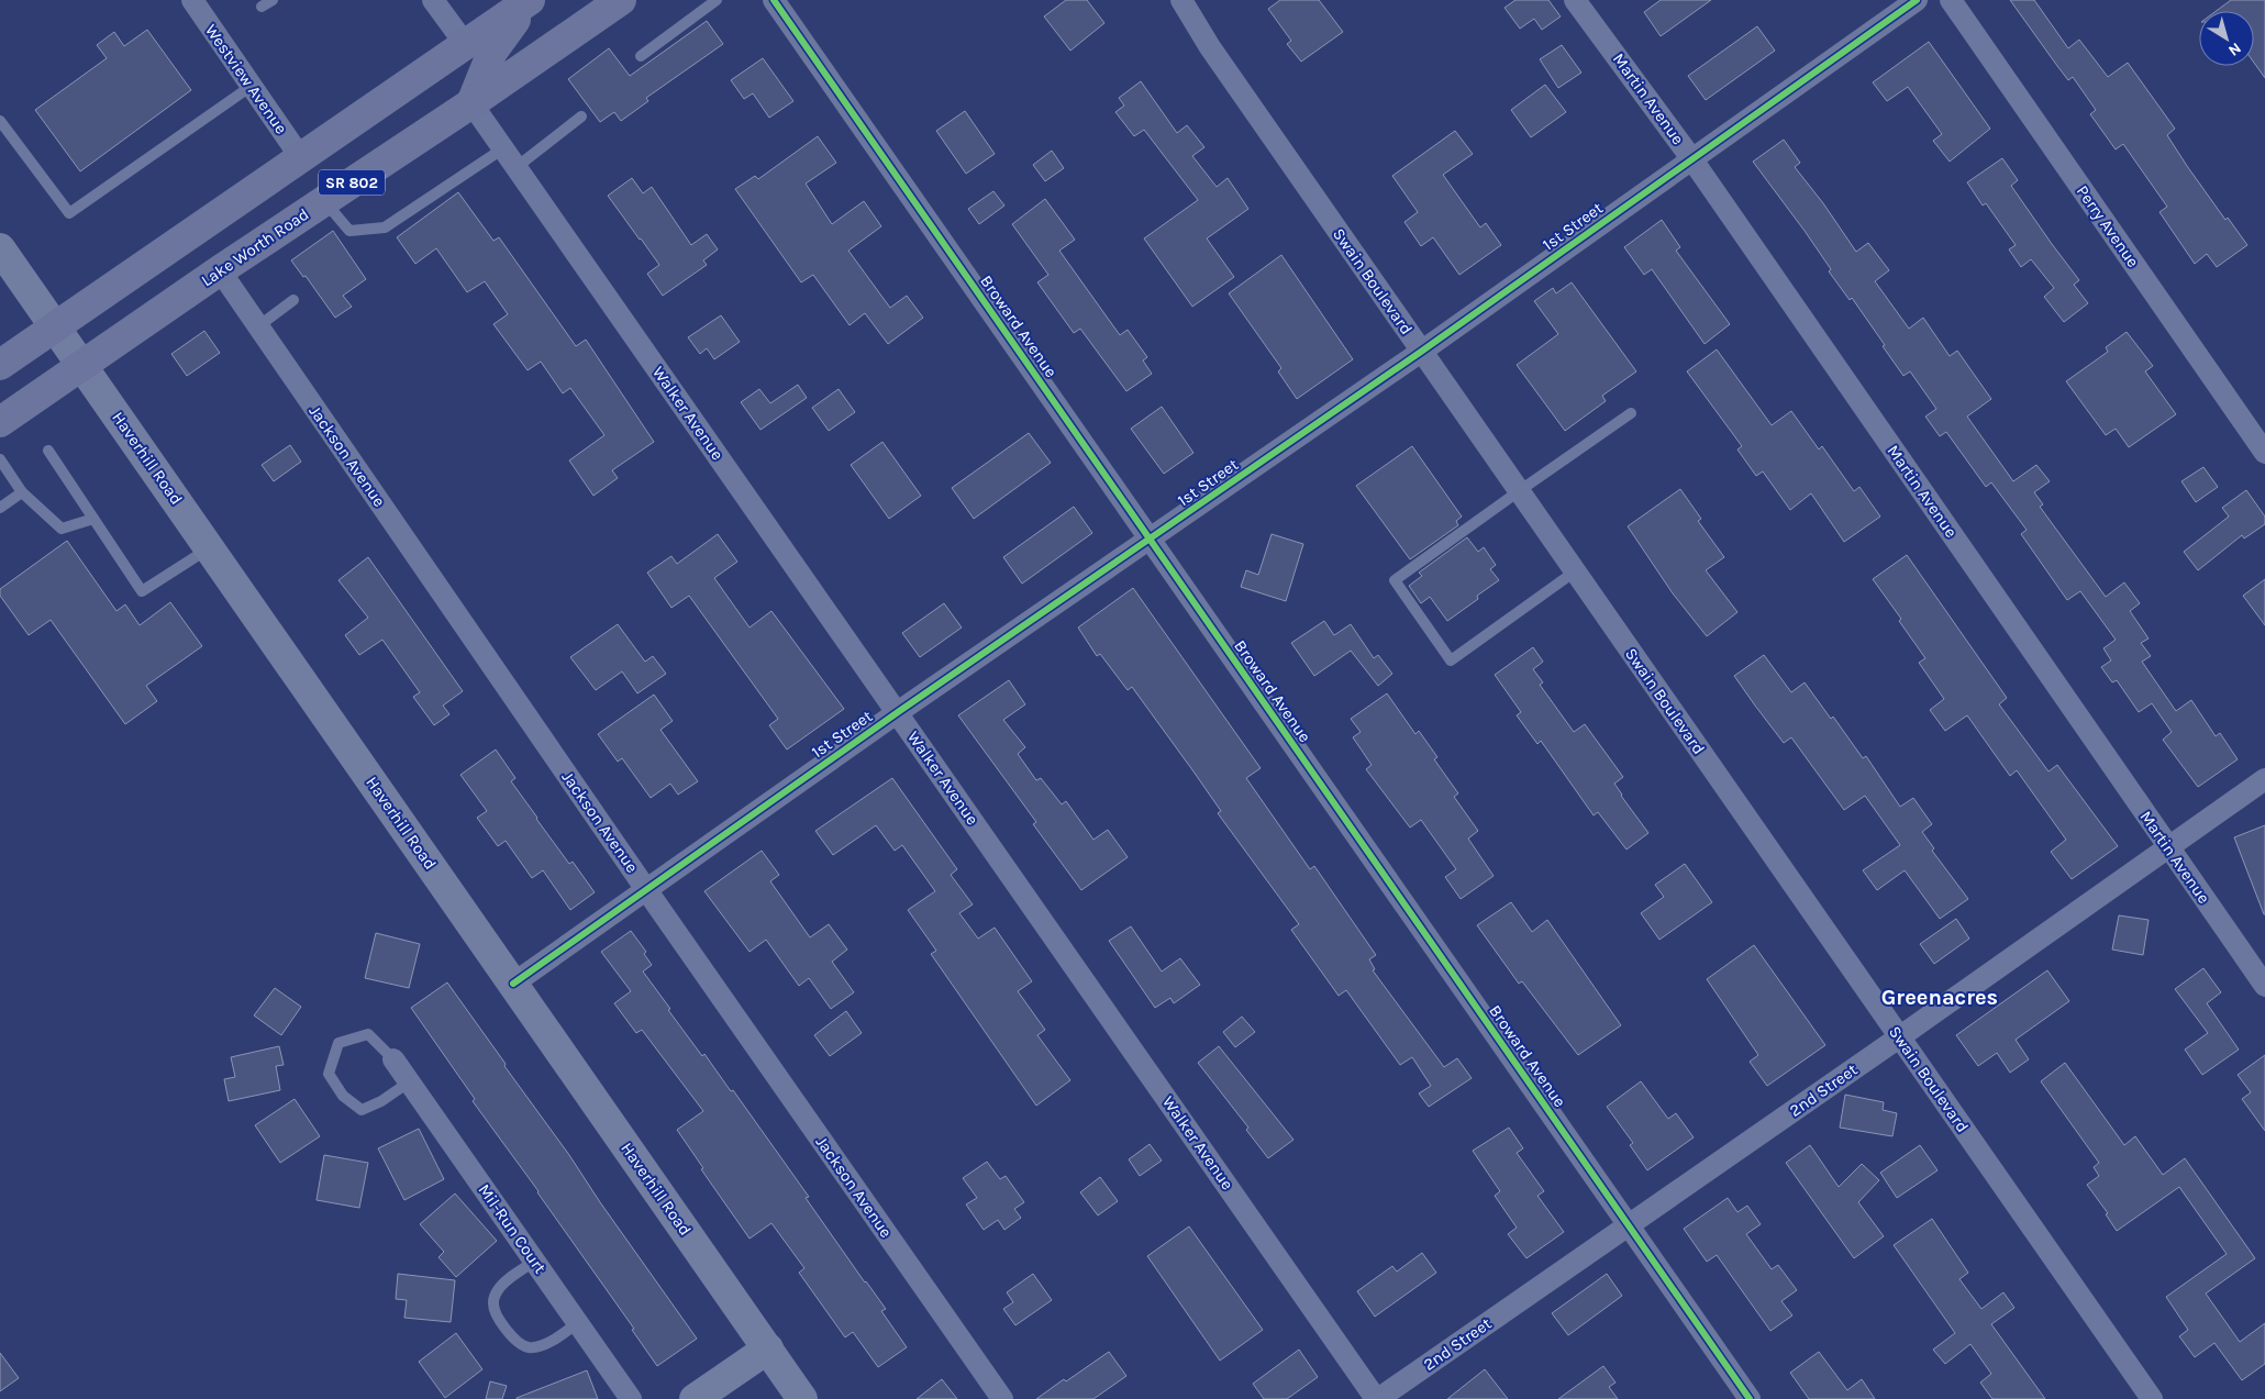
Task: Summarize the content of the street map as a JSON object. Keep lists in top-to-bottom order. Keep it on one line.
{"streets":{"main road":["SR 802","Lake Worth Road"],"street":["Westview Avenue","Martin Avenue","1st Street","Perry Avenue","Swain Boulevard","Broward Avenue","Walker Avenue","Jackson Avenue","Haverhill Road","2nd Street","Mil-Run Court"]},"crossings":[["Westview Avenue","SR 802"],["Martin Avenue","1st Street"],["Martin Avenue","2nd Street"],["SR 802","Haverhill Road"],["1st Street","Swain Boulevard"],["1st Street","Broward Avenue"],["1st Street","Walker Avenue"],["1st Street","Jackson Avenue"],["1st Street","Haverhill Road"],["Lake Worth Road","Walker Avenue"],["Lake Worth Road","Jackson Avenue"],["Lake Worth Road","Haverhill Road"],["Swain Boulevard","2nd Street"],["Broward Avenue","2nd Street"],["Walker Avenue","2nd Street"]],"districts":["Greenacres"],"north":"bottom right"}
